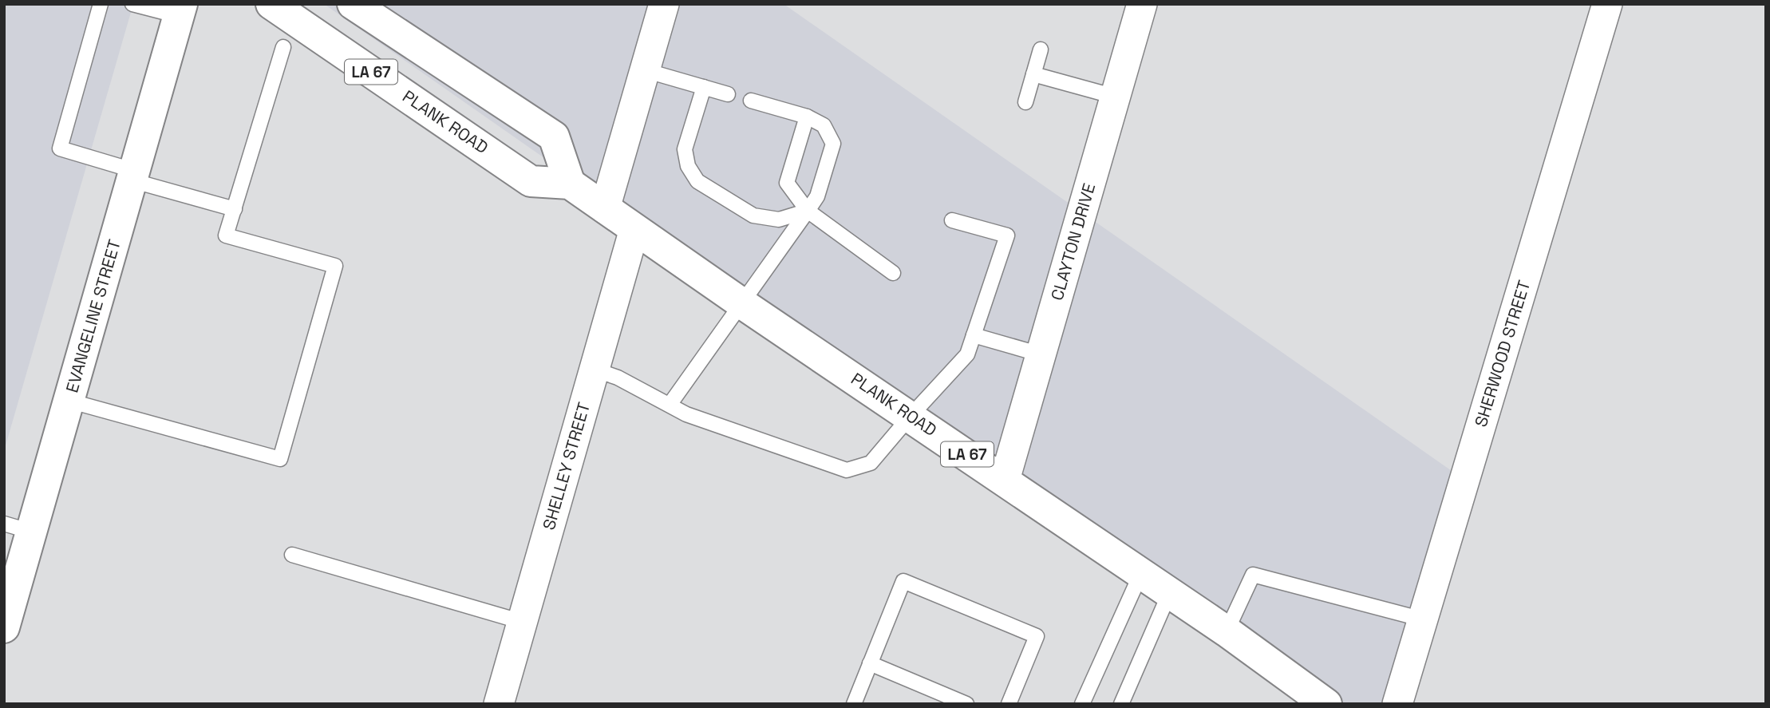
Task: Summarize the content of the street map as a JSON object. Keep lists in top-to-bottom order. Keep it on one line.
{"streets":{"main road":["LA 67","PLANK ROAD","EVANGELINE STREET"],"street":["CLAYTON DRIVE","SHERWOOD STREET","SHELLEY STREET"]},"crossings":[["LA 67","PLANK ROAD"],["PLANK ROAD","CLAYTON DRIVE"],["PLANK ROAD","SHELLEY STREET"]]}
